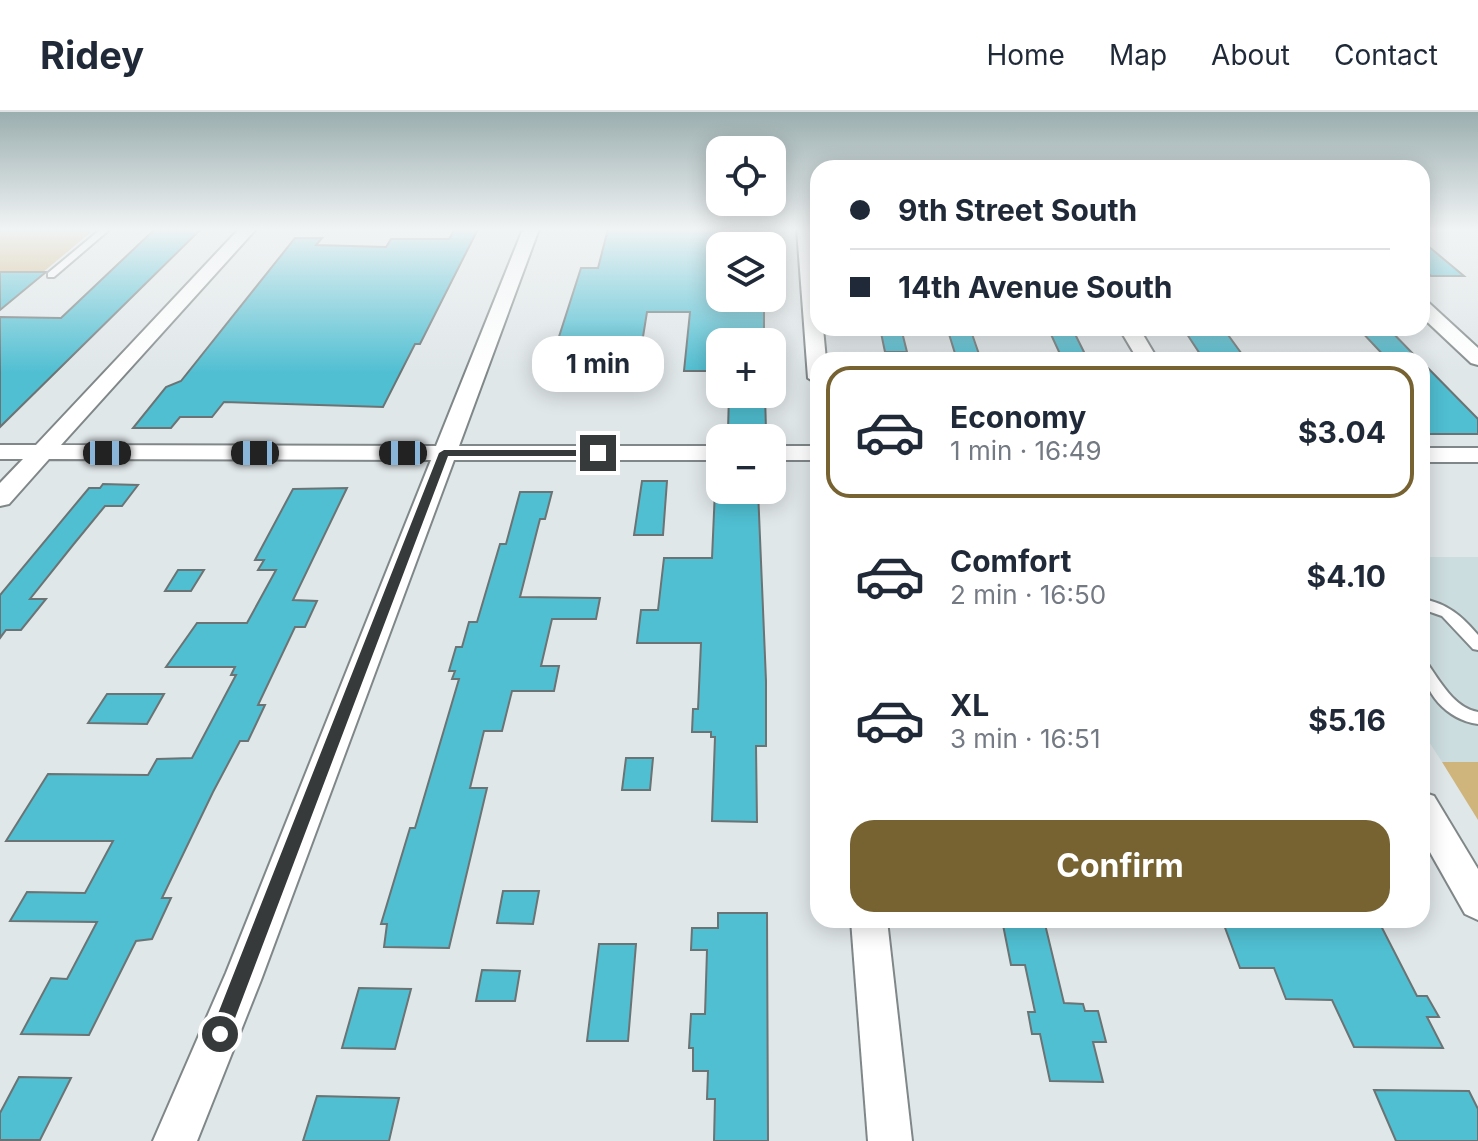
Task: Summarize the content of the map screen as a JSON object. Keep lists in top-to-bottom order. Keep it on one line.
{"page":{"header":"Ridey","nav":["Home","Map","About","Contact"],"map_buttons":["+","−"],"banner":["9th Street South","14th Avenue South"],"bubble":"1 min","list":[{"name":"Economy","note":"1 min · 16:49","value":"$3.04"},{"name":"Comfort","note":"2 min · 16:50","value":"$4.10"},{"name":"XL","note":"3 min · 16:51","value":"$5.16"}],"buttons":"Confirm"}}
